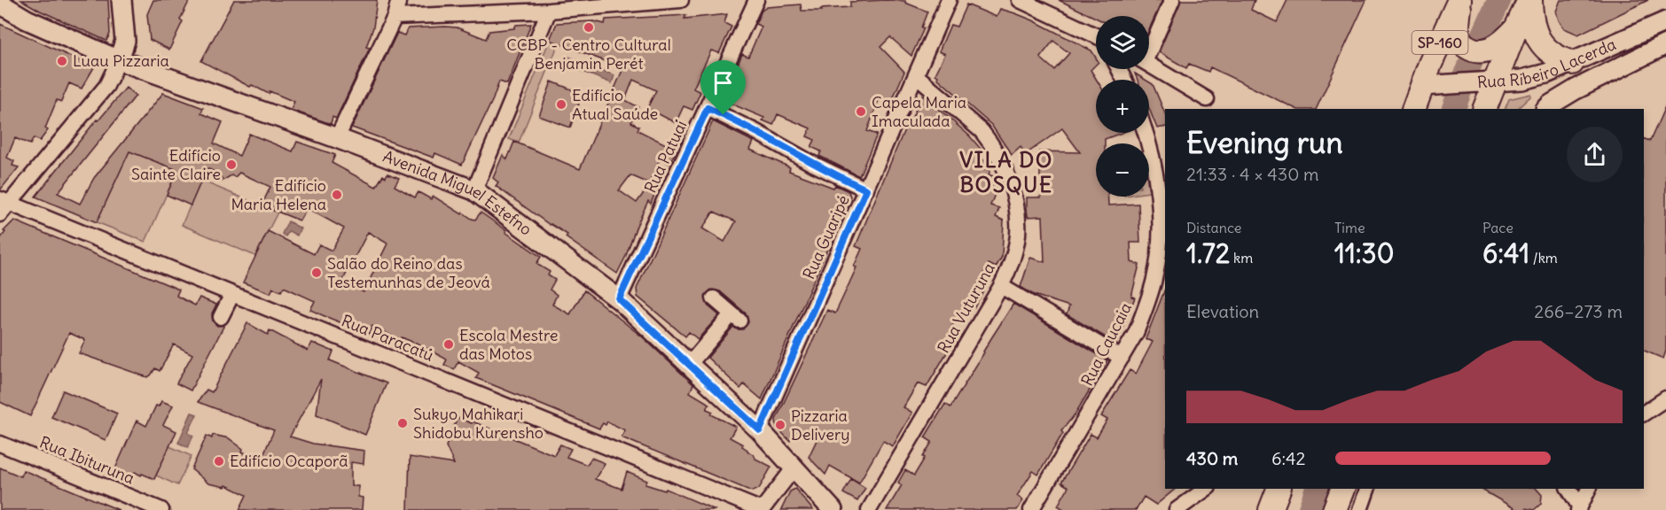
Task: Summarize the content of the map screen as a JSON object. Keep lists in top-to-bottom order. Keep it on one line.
{"streets":{"main road":["SP-160"],"street":["Rua Ribeiro Lacerda","Rua Patuaí","Avenida Miguel Estefno","Rua Guaripé","Rua Vuturuna","Rua Paracatú","Rua Caucaia","Rua Ibituruna"]},"crossings":[["SP-160","Rua Ribeiro Lacerda"],["Rua Patuaí","Avenida Miguel Estefno"],["Avenida Miguel Estefno","Rua Guaripé"],["Rua Guaripé","Rua Vuturuna"]],"districts":["VILA DO BOSQUE"],"places":["CCBP - Centro Cultural Benjamin Perét","Luau Pizzaria","Edifício Atual Saúde","Capela Maria Imaculada","Edifício Sainte Claire","Edifício Maria Helena","Salão do Reino das Testemunhas de Jeová","Escola Mestre das Motos","Sukyo Mahikari Shidobu Kurensho","Pizzaria Delivery","Edifício Ocaporã"],"page":{"map_buttons":["+","−"],"heading":["Evening run","21:33 · 4 × 430 m"],"stats":[["Distance","1.72 km"],["Time","11:30"],["Pace","6:41 /km"]],"chart":["Elevation","266–273 m"],"list":[{"name":"430 m","note":"6:42"}]}}
